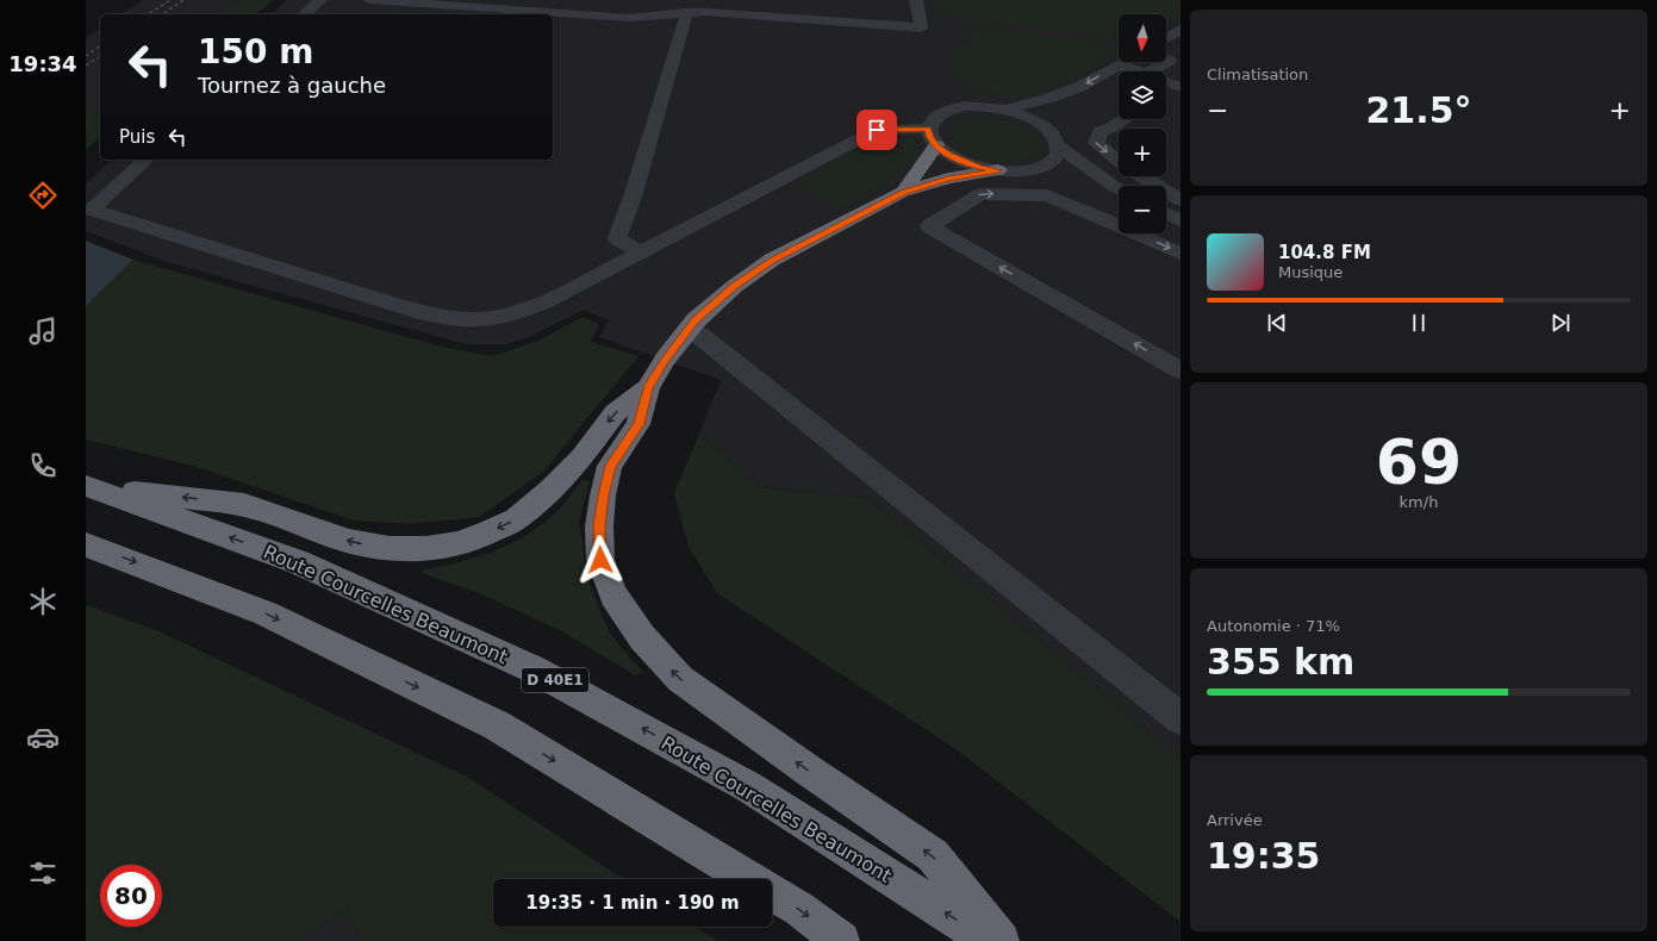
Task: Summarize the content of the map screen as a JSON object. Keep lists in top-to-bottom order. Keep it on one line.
{"streets":{"highway":["Route Courcelles Beaumont","D 40E1"]},"north":"bottom","page":{"tabs":"19:34","tile":["Climatisation",["69","km/h"],["Autonomie · 71%","355 km"],["Arrivée","19:35"]],"map_buttons":["+","−"],"turn":["150 m","Tournez à gauche"],"heat":["−","21.5°","+"],"then":"Puis","song":["104.8 FM","Musique"],"limit":"80","trip":"19:35 · 1 min · 190 m"}}
